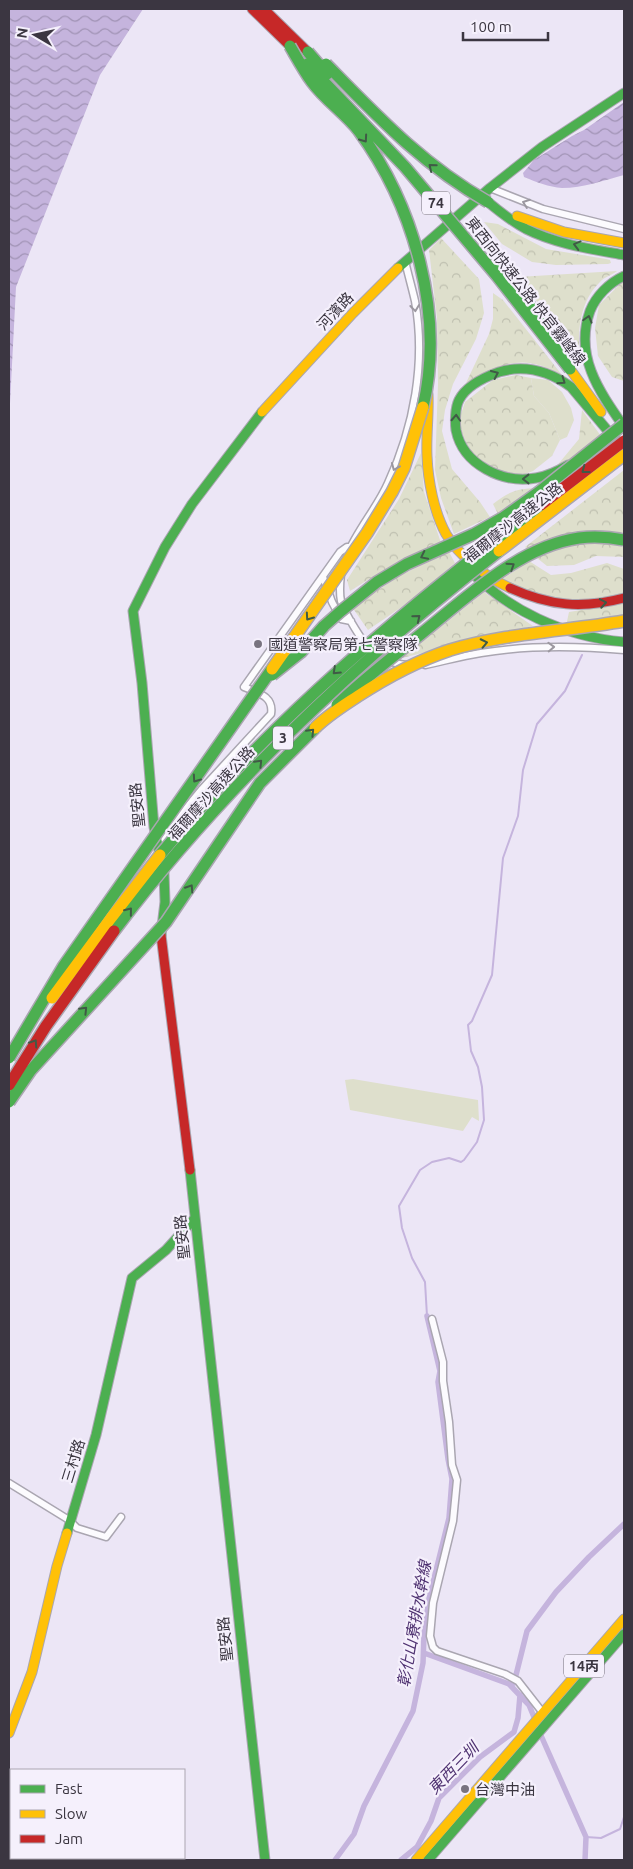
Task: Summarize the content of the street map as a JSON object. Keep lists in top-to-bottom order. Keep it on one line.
{"streets":{"main road":["74","東西向快速公路 快官霧峰線","河濱路","福爾摩沙高速公路","3","聖安路","三村路","14丙"]},"crossings":[["河濱路","聖安路"],["聖安路","三村路"]],"water":["彰化山寮排水幹線","東西三圳"],"places":["國道警察局第七警察隊","台灣中油"],"legend":["Fast","Slow","Jam"],"scale_bar":"100 m","north":"left"}
